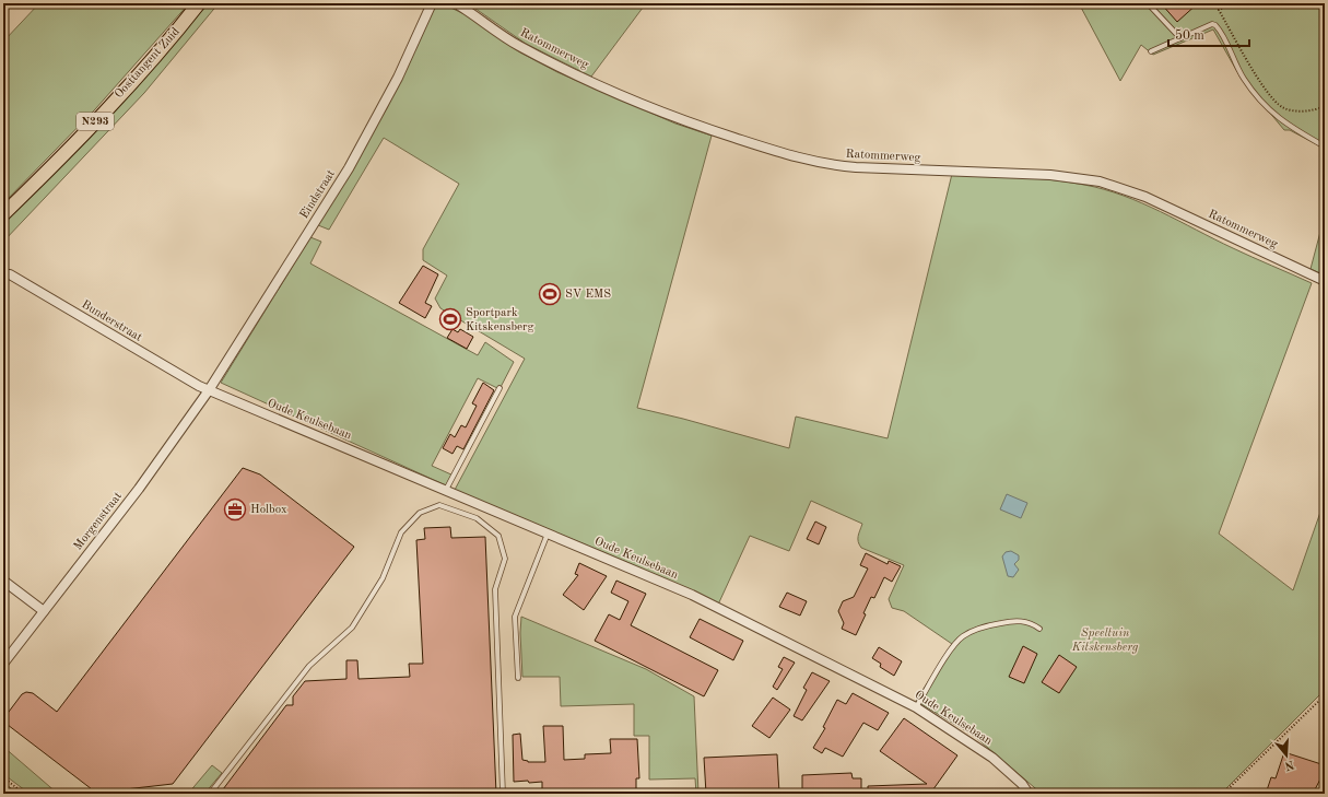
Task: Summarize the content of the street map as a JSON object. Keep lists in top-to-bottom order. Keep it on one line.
{"streets":{"main road":["Oosttangent Zuid","N293"],"street":["Ratommerweg","Eindstraat","Bunderstraat","Oude Keulsebaan","Morgenstraat"]},"crossings":[["Eindstraat","Bunderstraat"],["Eindstraat","Oude Keulsebaan"],["Eindstraat","Morgenstraat"],["Bunderstraat","Oude Keulsebaan"],["Bunderstraat","Morgenstraat"],["Oude Keulsebaan","Morgenstraat"]],"parks":["Speeltuin Kitskensberg"],"places":{"sports":["SV EMS","Sportpark Kitskensberg"],"office":["Holbox"]},"scale_bar":"50 m","north":"bottom"}
